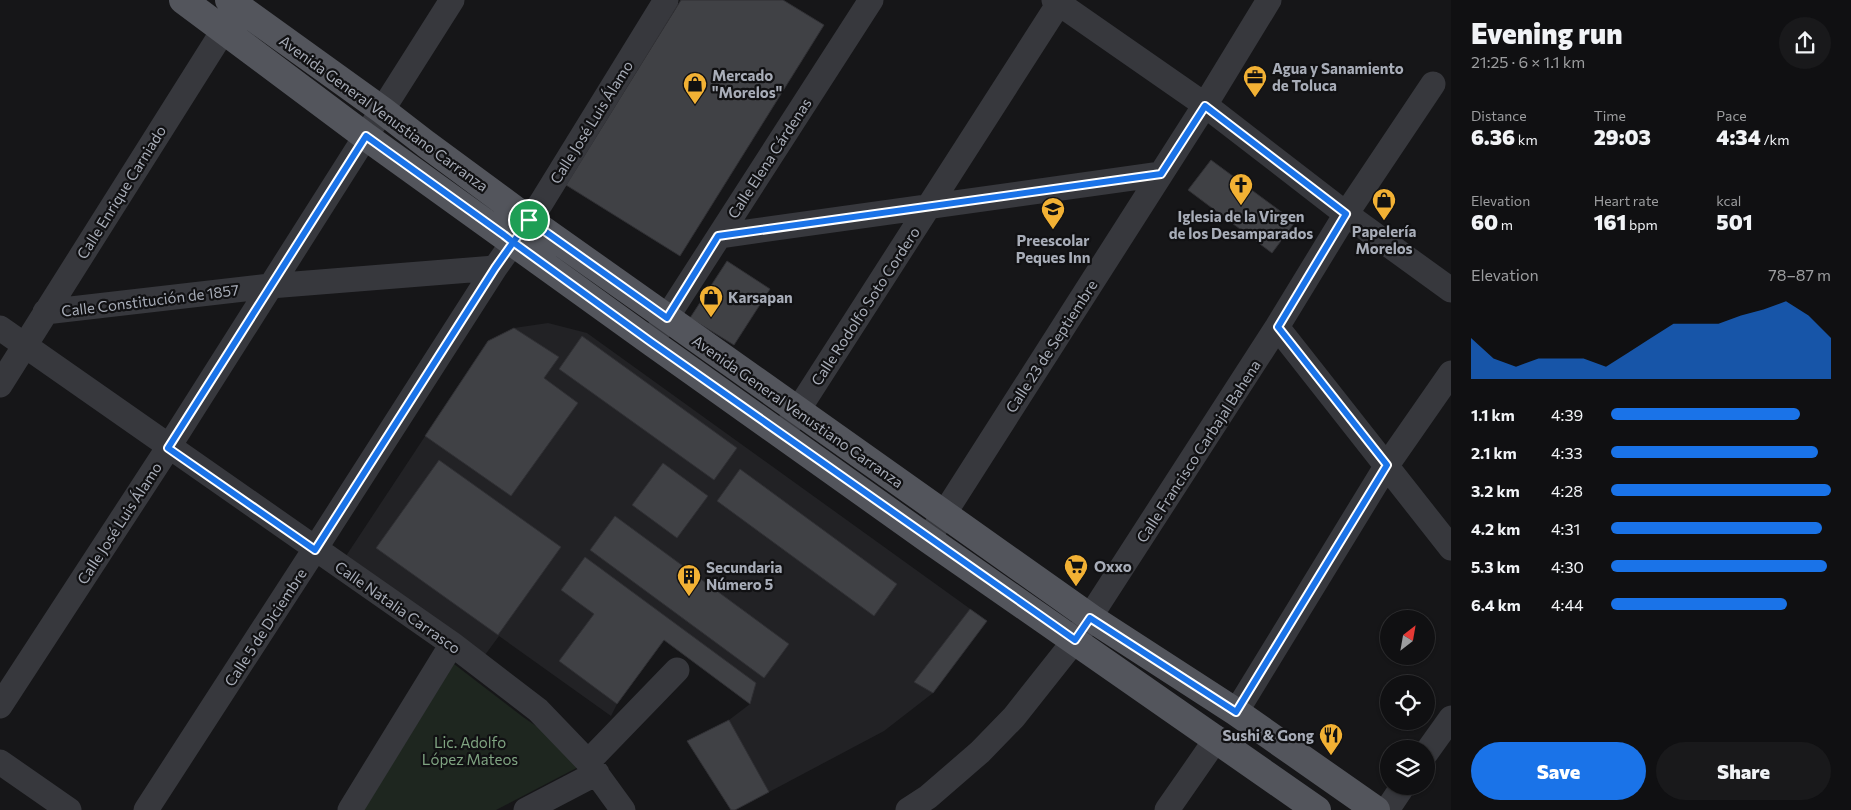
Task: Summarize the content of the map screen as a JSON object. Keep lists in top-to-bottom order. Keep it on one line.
{"streets":{"main road":["Avenida General Venustiano Carranza"],"street":["Calle José Luis Álamo","Calle Elena Cárdenas","Calle Enrique Carniado","Calle Constitución de 1857","Calle Rodolfo Soto Cordero","Calle 23 de Septiembre","Calle Francisco Carbajal Bahena","Calle Natalia Carrasco","Calle 5 de Diciembre"]},"crossings":[["Avenida General Venustiano Carranza","Calle José Luis Álamo"],["Avenida General Venustiano Carranza","Calle Elena Cárdenas"],["Avenida General Venustiano Carranza","Calle Enrique Carniado"],["Avenida General Venustiano Carranza","Calle Rodolfo Soto Cordero"],["Avenida General Venustiano Carranza","Calle 23 de Septiembre"],["Avenida General Venustiano Carranza","Calle Francisco Carbajal Bahena"],["Avenida General Venustiano Carranza","Calle 5 de Diciembre"],["Calle José Luis Álamo","Calle Constitución de 1857"],["Calle José Luis Álamo","Calle Natalia Carrasco"],["Calle José Luis Álamo","Calle 5 de Diciembre"],["Calle Enrique Carniado","Calle Constitución de 1857"],["Calle Enrique Carniado","Calle Natalia Carrasco"],["Calle Constitución de 1857","Calle 5 de Diciembre"],["Calle Natalia Carrasco","Calle 5 de Diciembre"]],"parks":["Lic. Adolfo López Mateos"],"places":{"office":["Agua y Sanamiento de Toluca"],"shop":["Mercado \"Morelos\"","Papelería Morelos","Karsapan"],"church":["Iglesia de la Virgen de los Desamparados"],"school or university":["Preescolar Peques Inn"],"supermarket":["Oxxo"],"building":["Secundaria Número 5"],"restaurant":["Sushi & Gong"]},"north":"top right","page":{"heading":["Evening run","21:25 · 6 × 1.1 km"],"stats":[["Distance","6.36 km"],["Time","29:03"],["Pace","4:34 /km"],["Elevation","60 m"],["Heart rate","161 bpm"],["kcal","501"]],"chart":["Elevation","78–87 m"],"list":[{"name":"1.1 km","note":"4:39"},{"name":"2.1 km","note":"4:33"},{"name":"3.2 km","note":"4:28"},{"name":"4.2 km","note":"4:31"},{"name":"5.3 km","note":"4:30"},{"name":"6.4 km","note":"4:44"}],"buttons":["Save","Share"]}}
